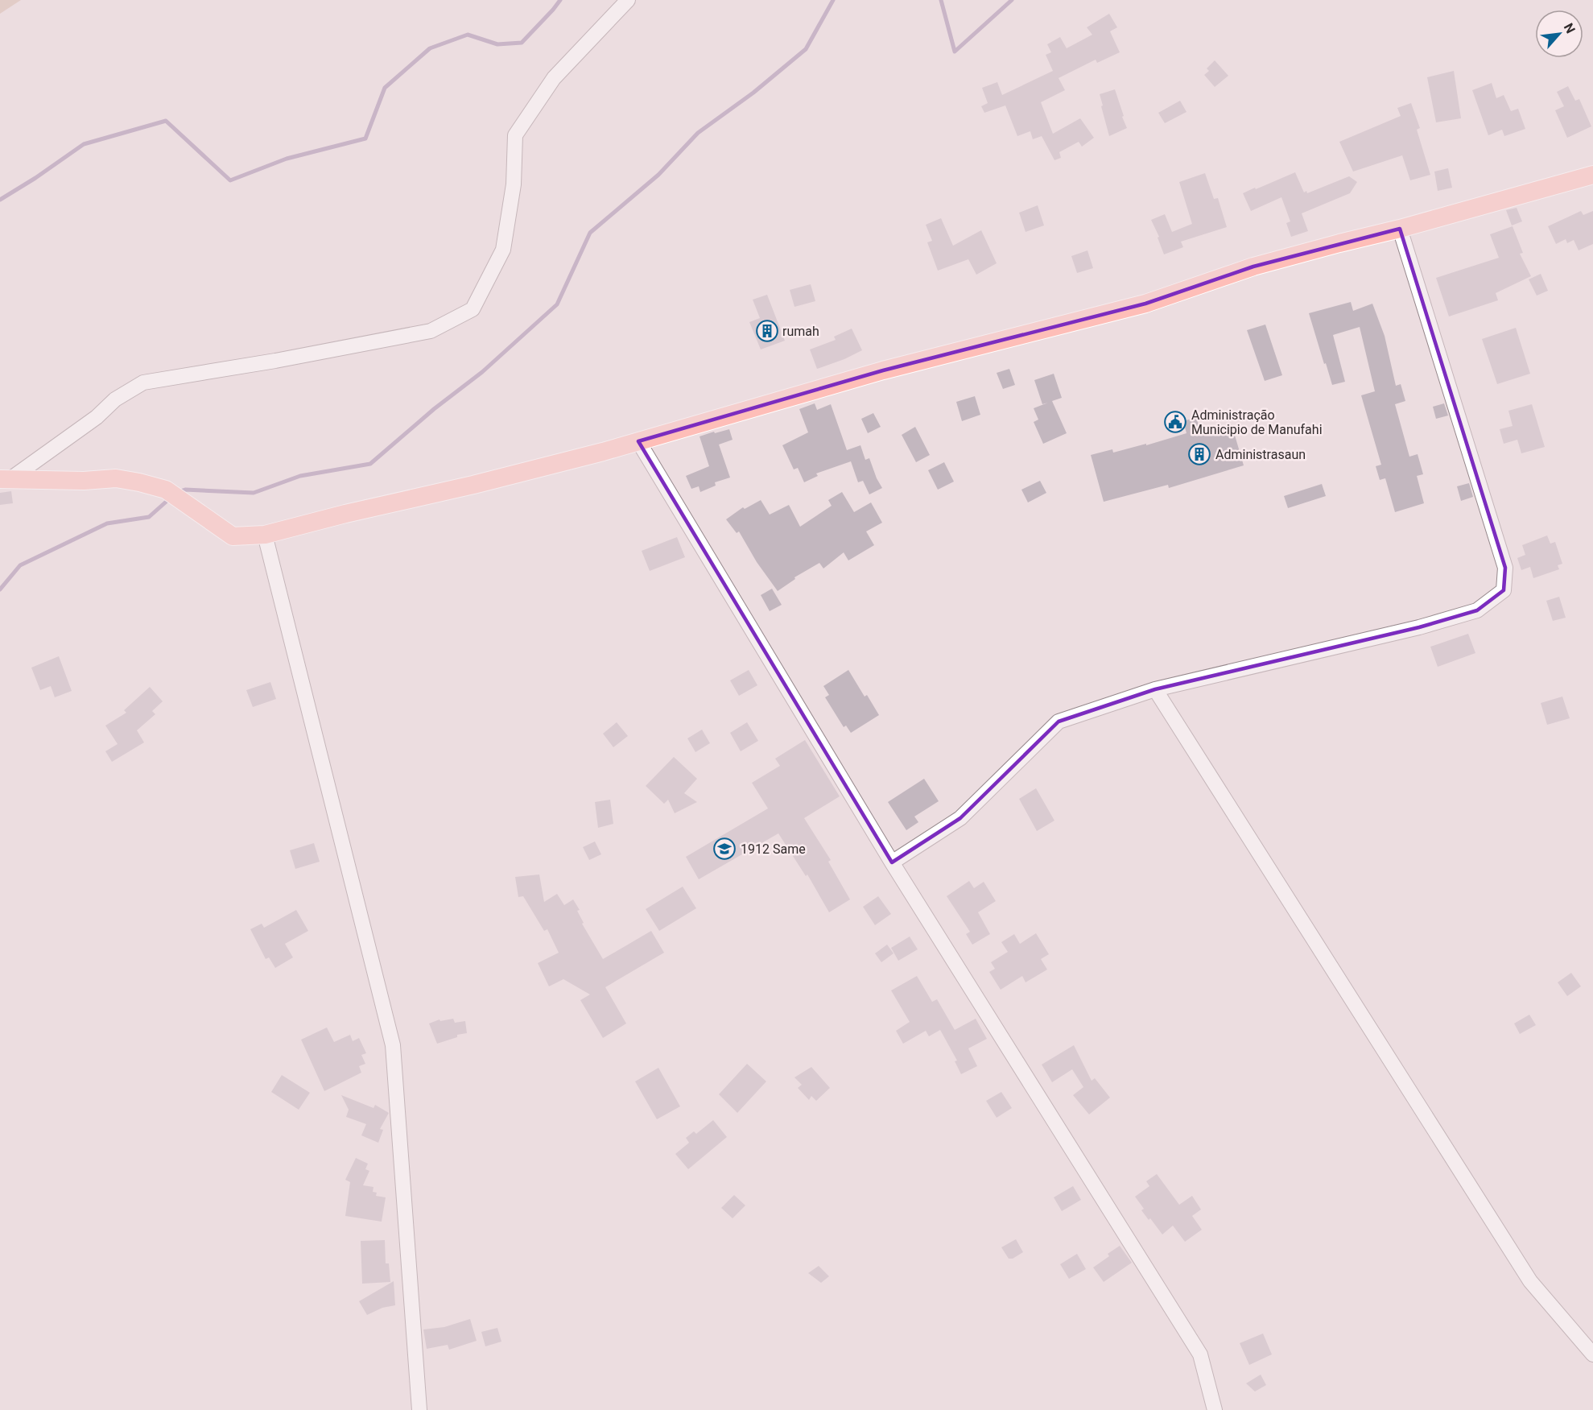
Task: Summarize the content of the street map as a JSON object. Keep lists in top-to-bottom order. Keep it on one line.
{"places":{"building":["rumah","Administrasaun"],"public building":["Administração Municipio de Manufahi"],"school or university":["1912 Same"]},"north":"top right"}
